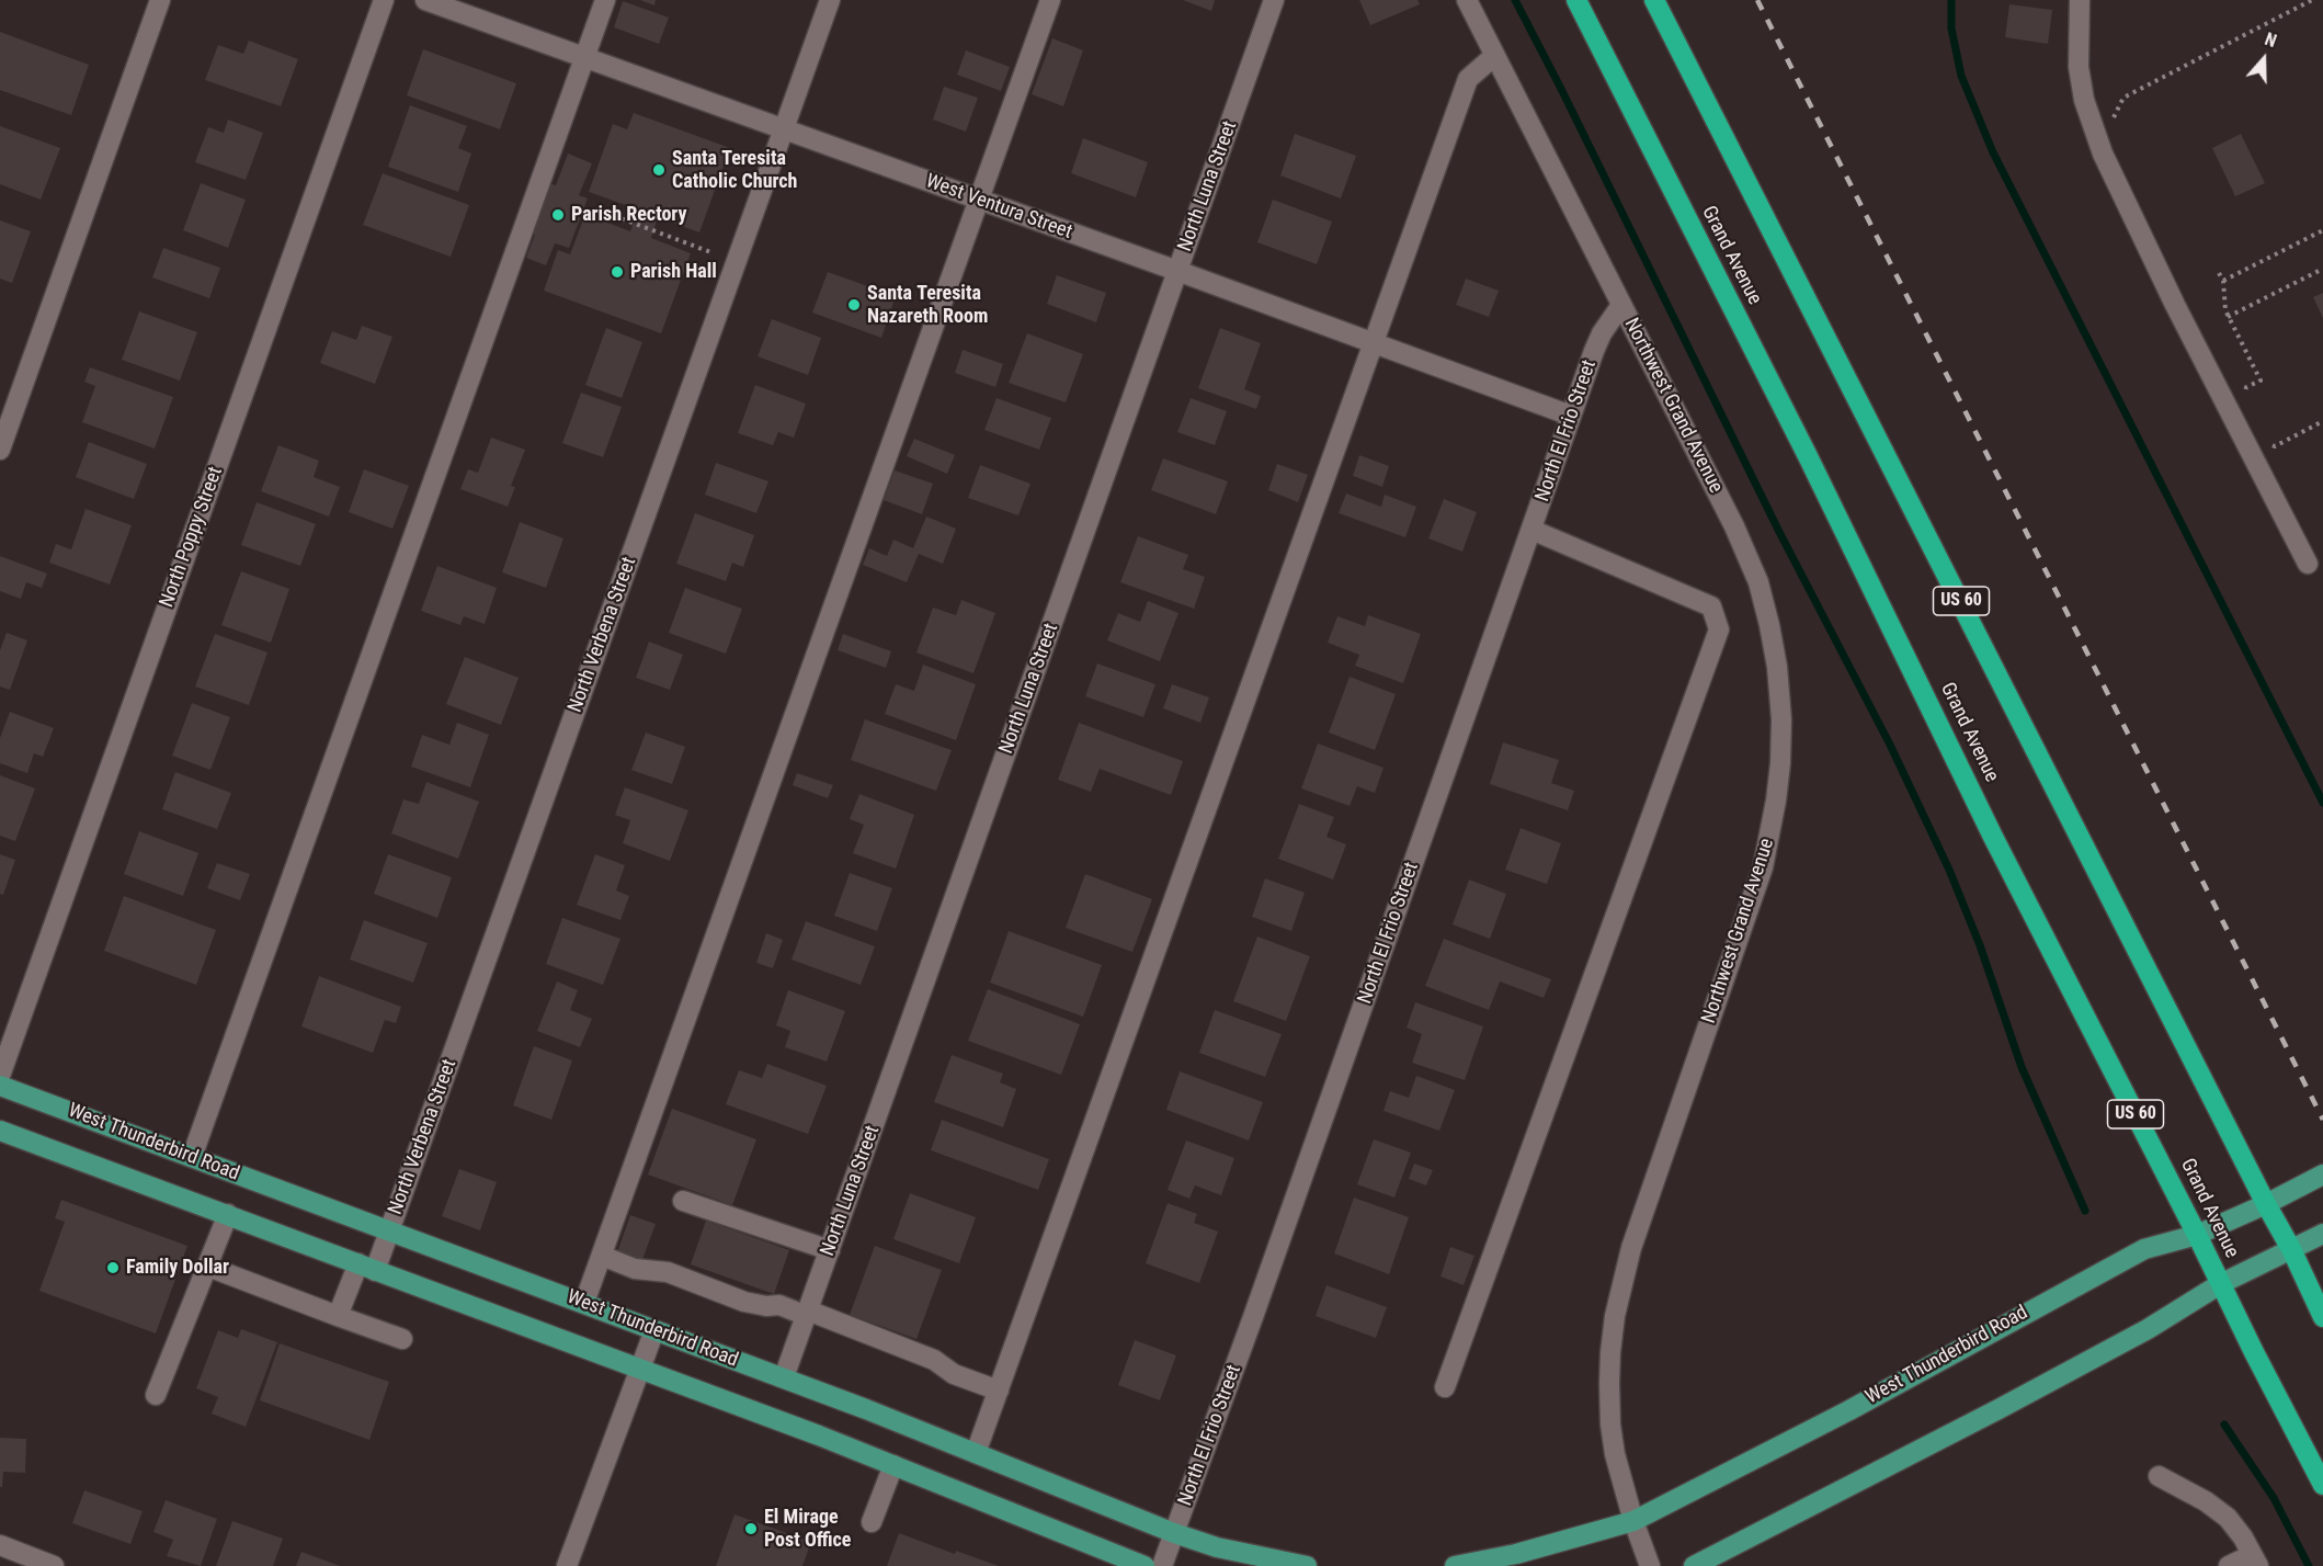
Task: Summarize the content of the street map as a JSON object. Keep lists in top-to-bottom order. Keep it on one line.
{"streets":{"highway":["Grand Avenue","US 60"],"main road":["West Thunderbird Road"],"street":["North Luna Street","West Ventura Street","Northwest Grand Avenue","North El Frio Street","North Poppy Street","North Verbena Street"]},"crossings":[["North Luna Street","West Ventura Street"],["North Luna Street","West Thunderbird Road"],["West Ventura Street","North El Frio Street"],["West Ventura Street","North Verbena Street"],["Grand Avenue","West Thunderbird Road"],["Northwest Grand Avenue","North El Frio Street"],["Northwest Grand Avenue","West Thunderbird Road"],["North El Frio Street","West Thunderbird Road"],["US 60","West Thunderbird Road"],["North Verbena Street","West Thunderbird Road"]],"places":["Santa Teresita Catholic Church","Parish Rectory","Parish Hall","Santa Teresita Nazareth Room","Family Dollar","El Mirage Post Office"],"north":"top"}
